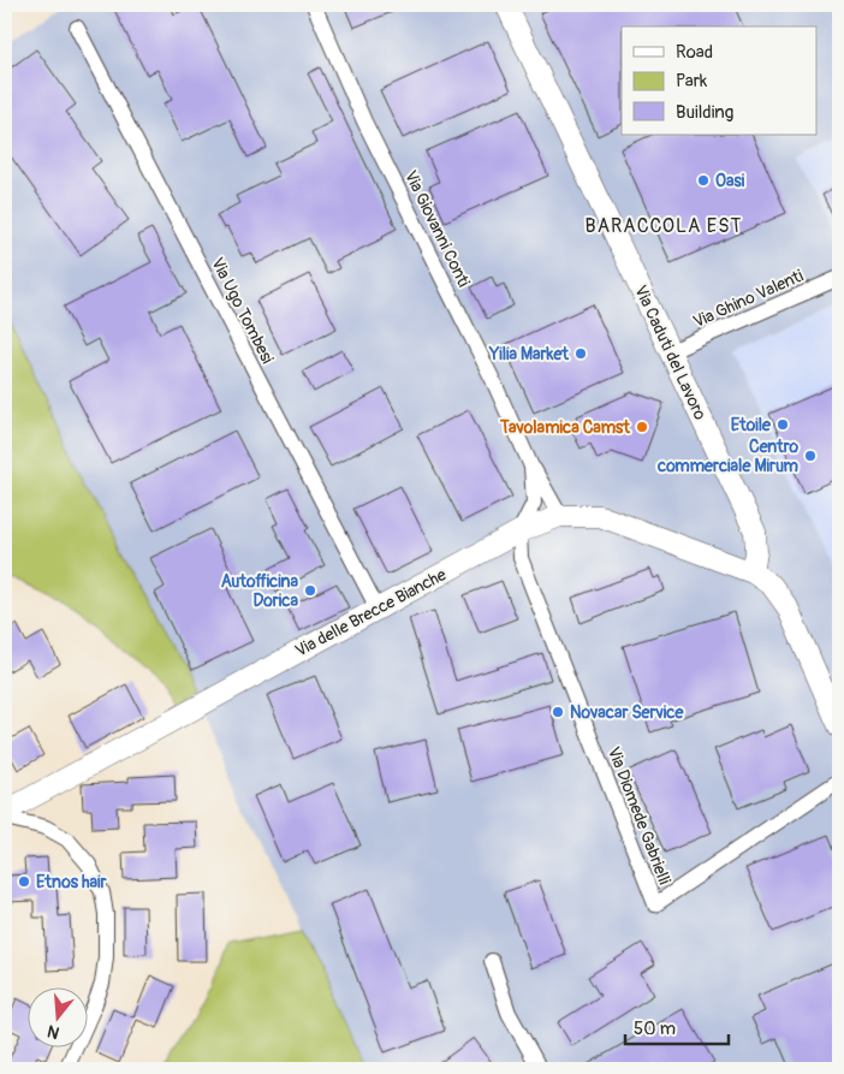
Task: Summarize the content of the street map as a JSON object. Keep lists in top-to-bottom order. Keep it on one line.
{"streets":{"street":["Via Giovanni Conti","Via Ghino Valenti","Via Ugo Tombesi","Via Caduti del Lavoro","Via delle Brecce Bianche","Via Diomede Gabrielli"]},"crossings":[["Via Giovanni Conti","Via delle Brecce Bianche"],["Via Giovanni Conti","Via Diomede Gabrielli"],["Via Ghino Valenti","Via Caduti del Lavoro"],["Via Ugo Tombesi","Via delle Brecce Bianche"],["Via Caduti del Lavoro","Via delle Brecce Bianche"],["Via delle Brecce Bianche","Via Diomede Gabrielli"]],"districts":["BARACCOLA EST"],"places":["Oasi","Yilia Market","Etoile","Tavolamica Camst","Centro commerciale Mirum","Autofficina Dorica","Novacar Service","Etnos hair"],"legend":["Road","Park","Building"],"scale_bar":"50 m","north":"bottom"}
